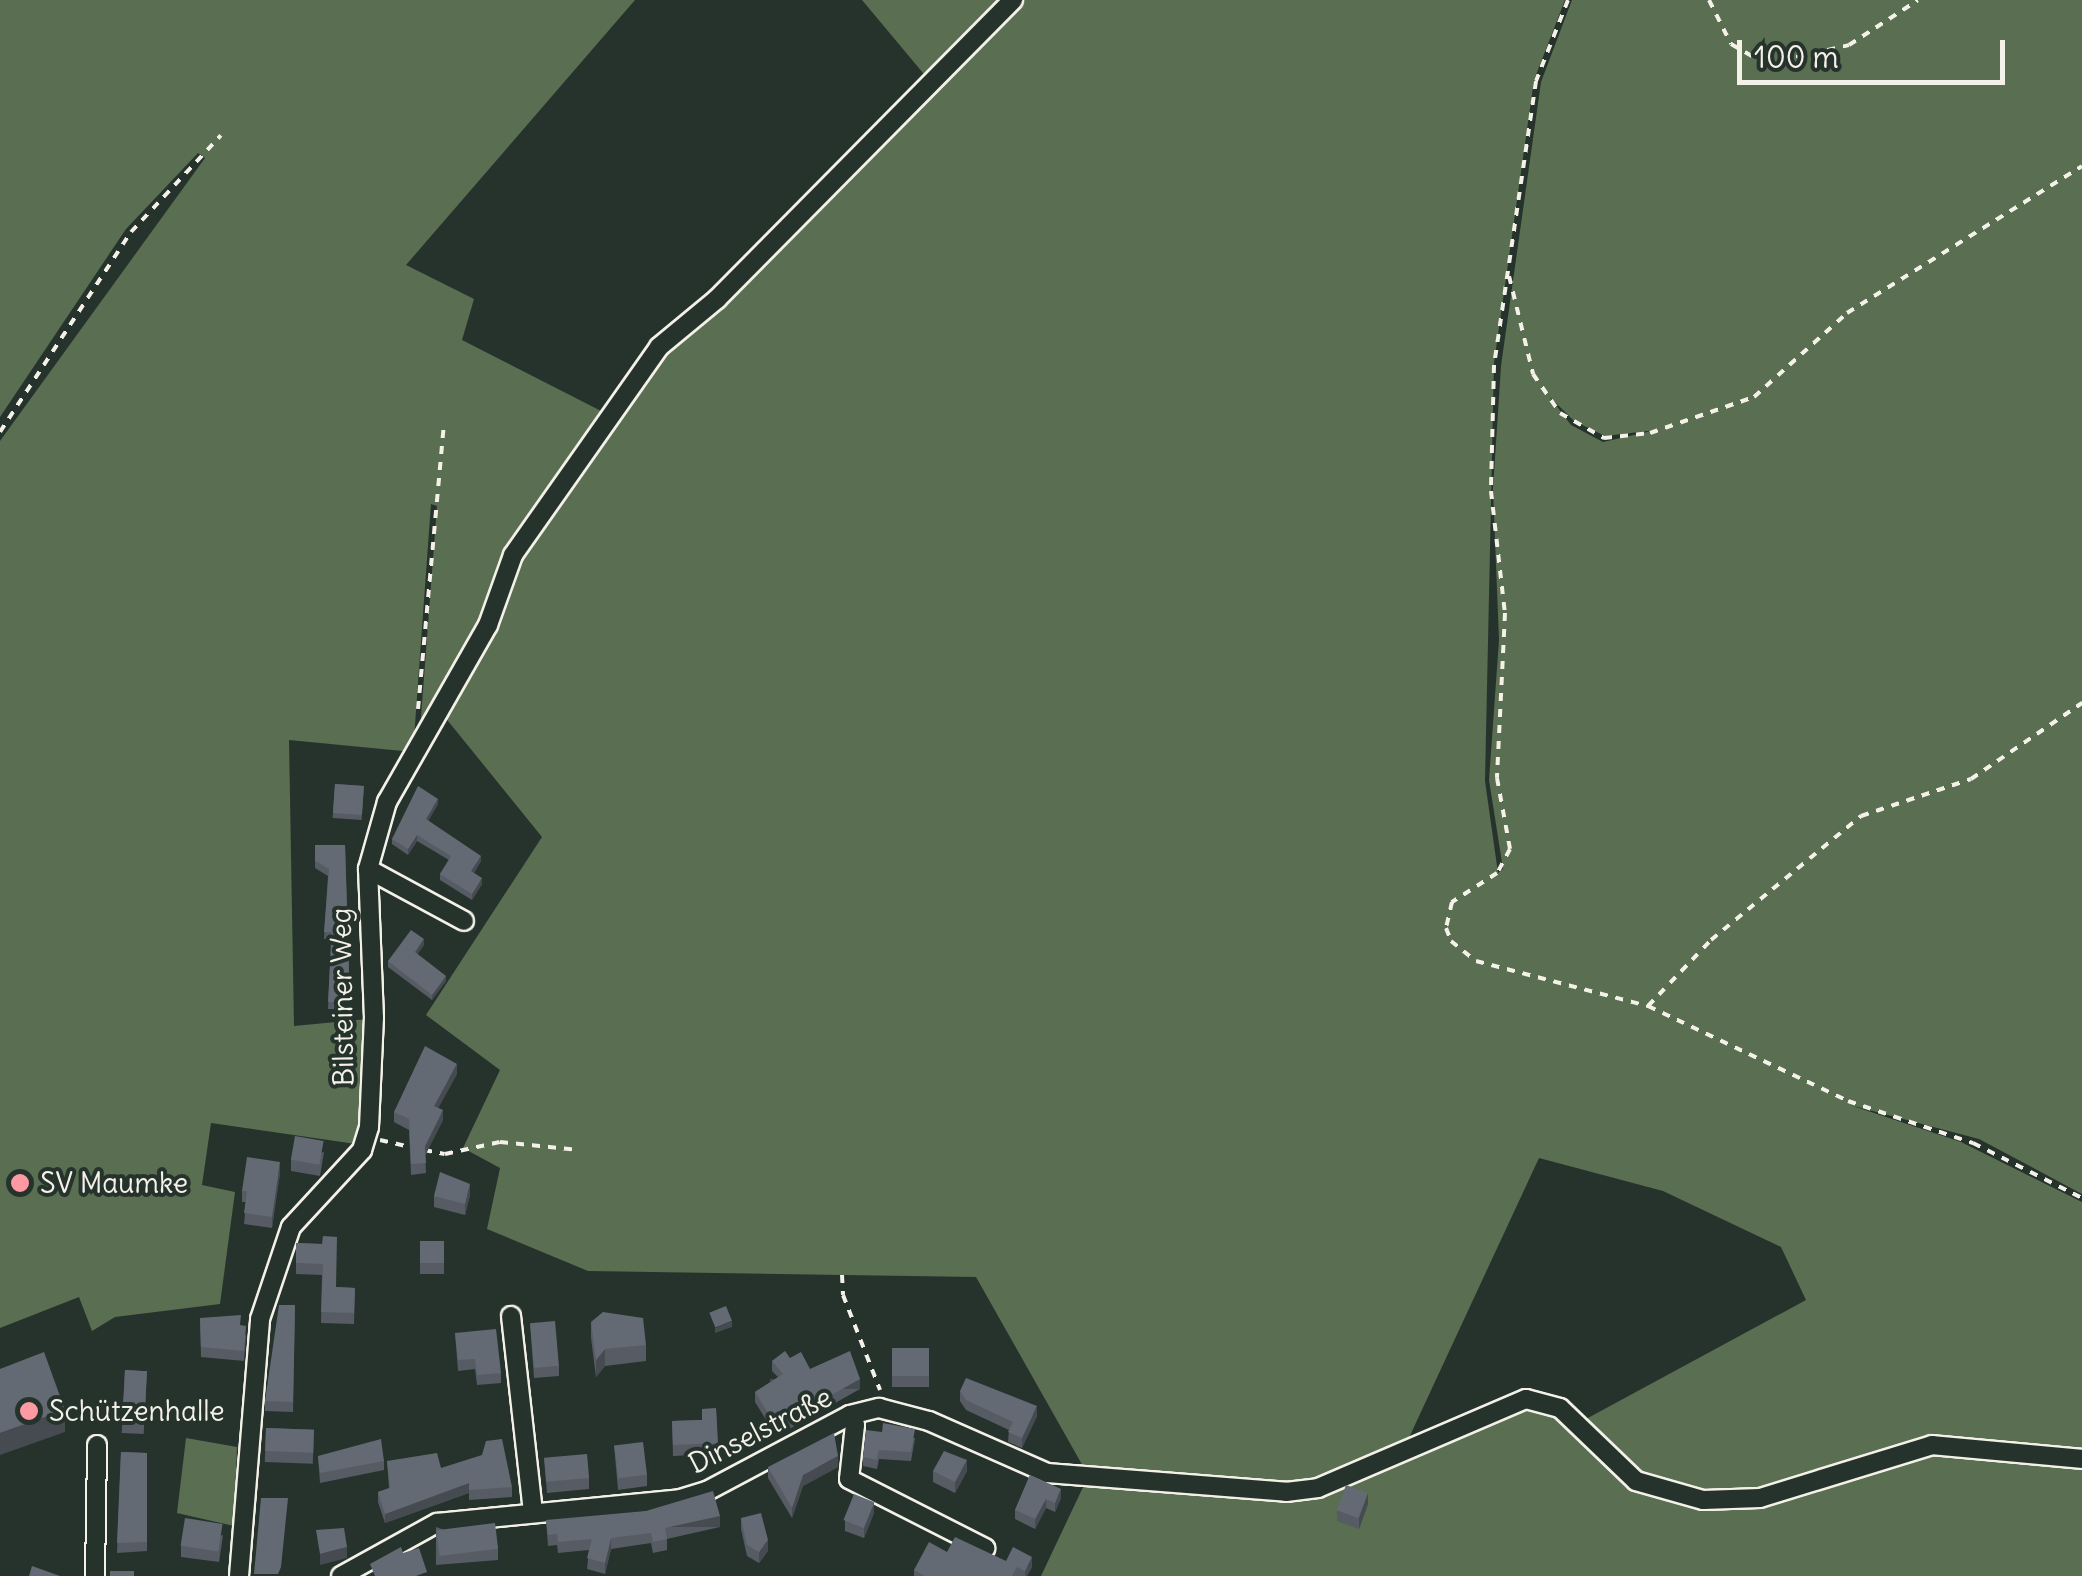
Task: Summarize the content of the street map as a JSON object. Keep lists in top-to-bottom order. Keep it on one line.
{"streets":{"street":["Bilsteiner Weg","Dinselstraße"]},"places":["SV Maumke","Schützenhalle"],"scale_bar":"100 m"}
